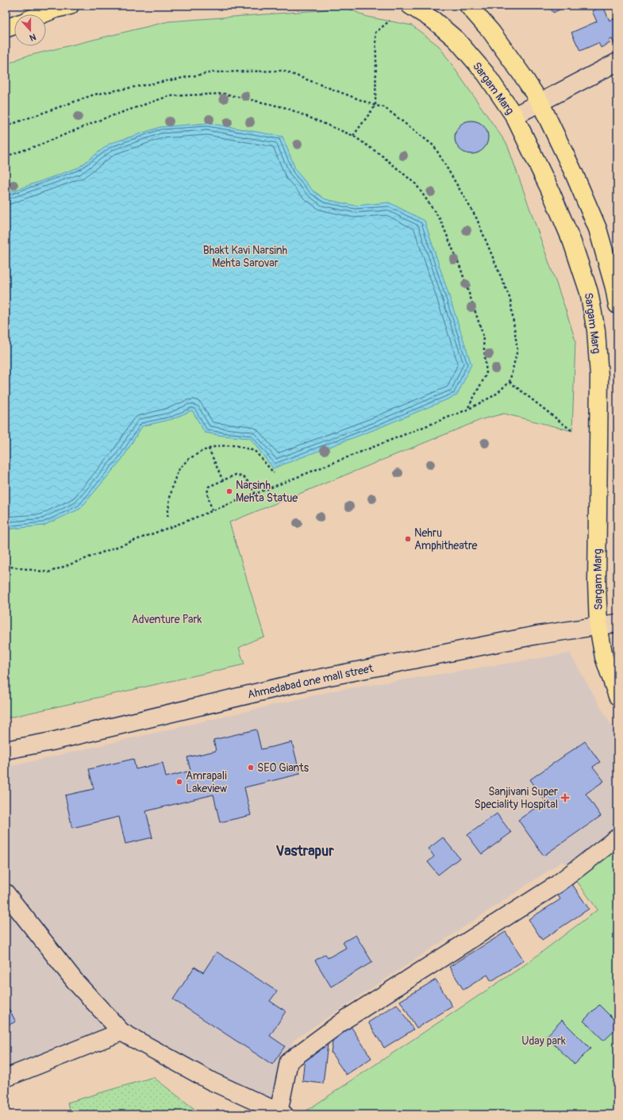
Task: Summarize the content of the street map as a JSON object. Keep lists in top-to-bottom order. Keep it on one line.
{"streets":{"main road":["Sargam Marg"],"street":["Ahmedabad one mall street"]},"crossings":[["Sargam Marg","Ahmedabad one mall street"]],"districts":["Vastrapur"],"parks":["Bhakt Kavi Narsinh Mehta Sarovar","Adventure Park","Uday park"],"places":{"other":["Narsinh Mehta Statue","Nehru Amphitheatre","SEO Giants","Amrapali Lakeview"],"health":["Sanjivani Super Speciality Hospital"]},"north":"bottom"}
